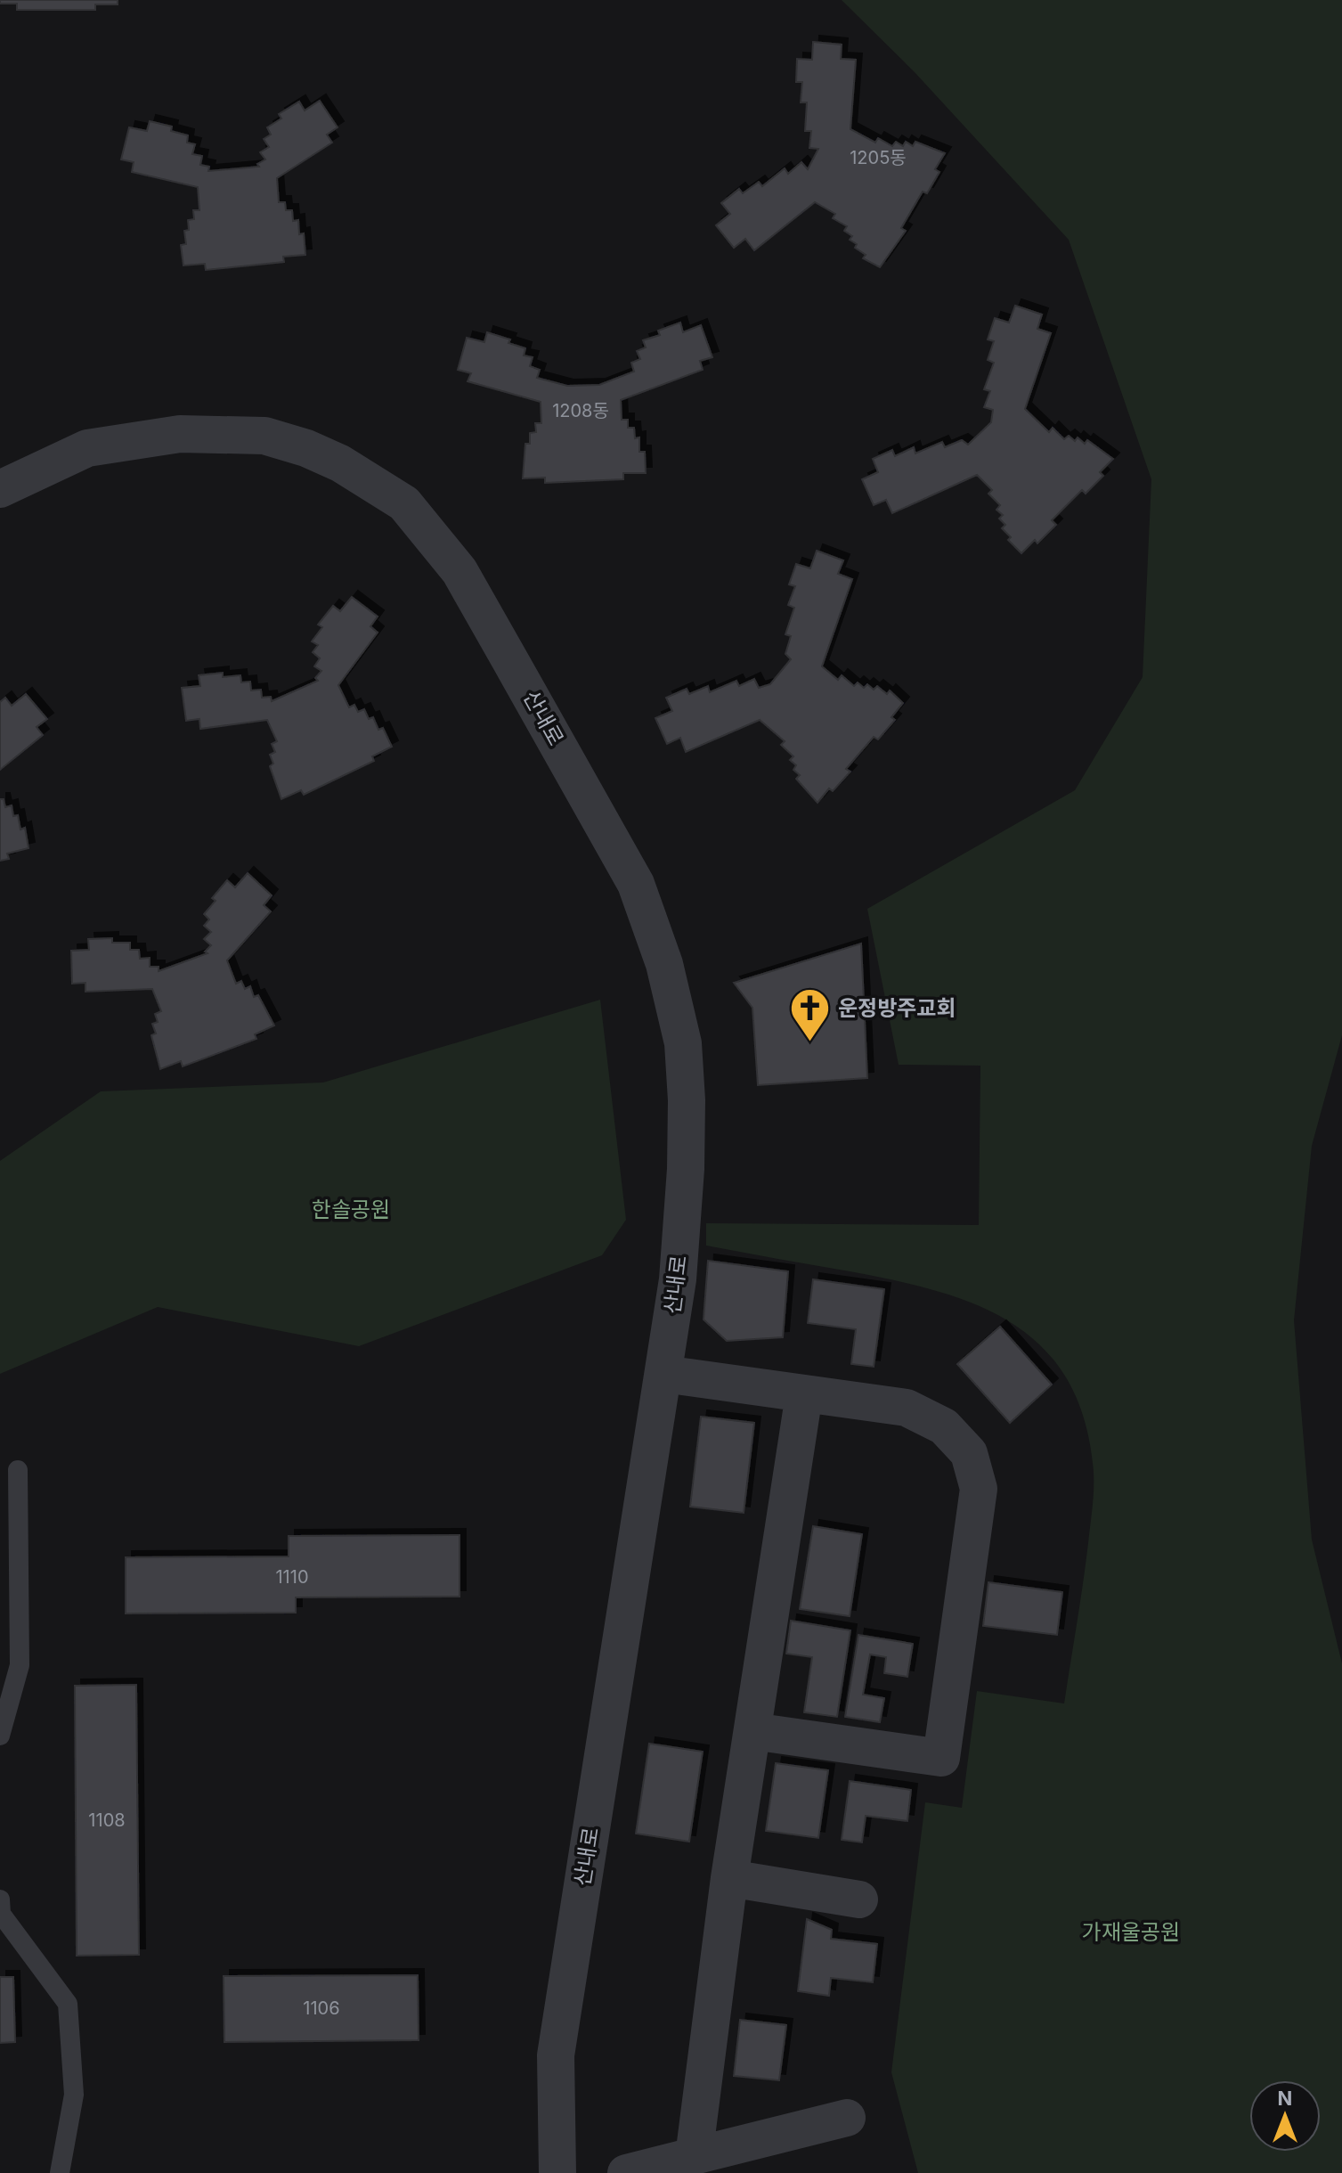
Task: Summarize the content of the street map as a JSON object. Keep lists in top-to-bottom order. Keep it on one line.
{"streets":{"street":["산내로"]},"parks":["한솔공원","가재울공원"],"places":{"church":["운정방주교회"]},"house_numbers":["1205동","1208동","1110","1108","1106"],"north":"top"}
